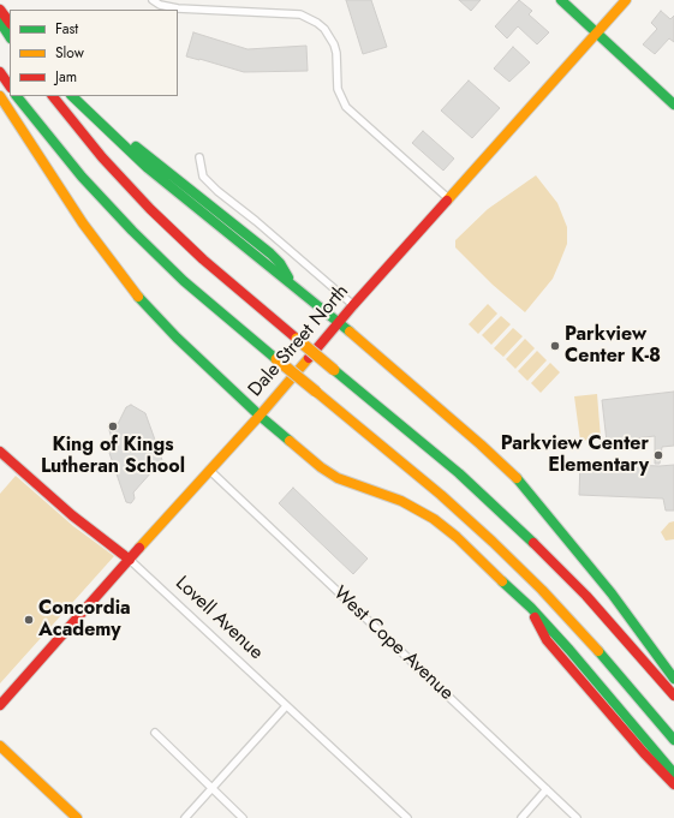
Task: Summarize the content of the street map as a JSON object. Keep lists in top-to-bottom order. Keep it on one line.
{"streets":{"main road":["Dale Street North","Lovell Avenue"],"street":["West Cope Avenue"]},"crossings":[["Dale Street North","Lovell Avenue"],["Dale Street North","West Cope Avenue"]],"places":["Parkview Center K-8","King of Kings Lutheran School","Parkview Center Elementary","Concordia Academy"],"legend":["Fast","Slow","Jam"]}
